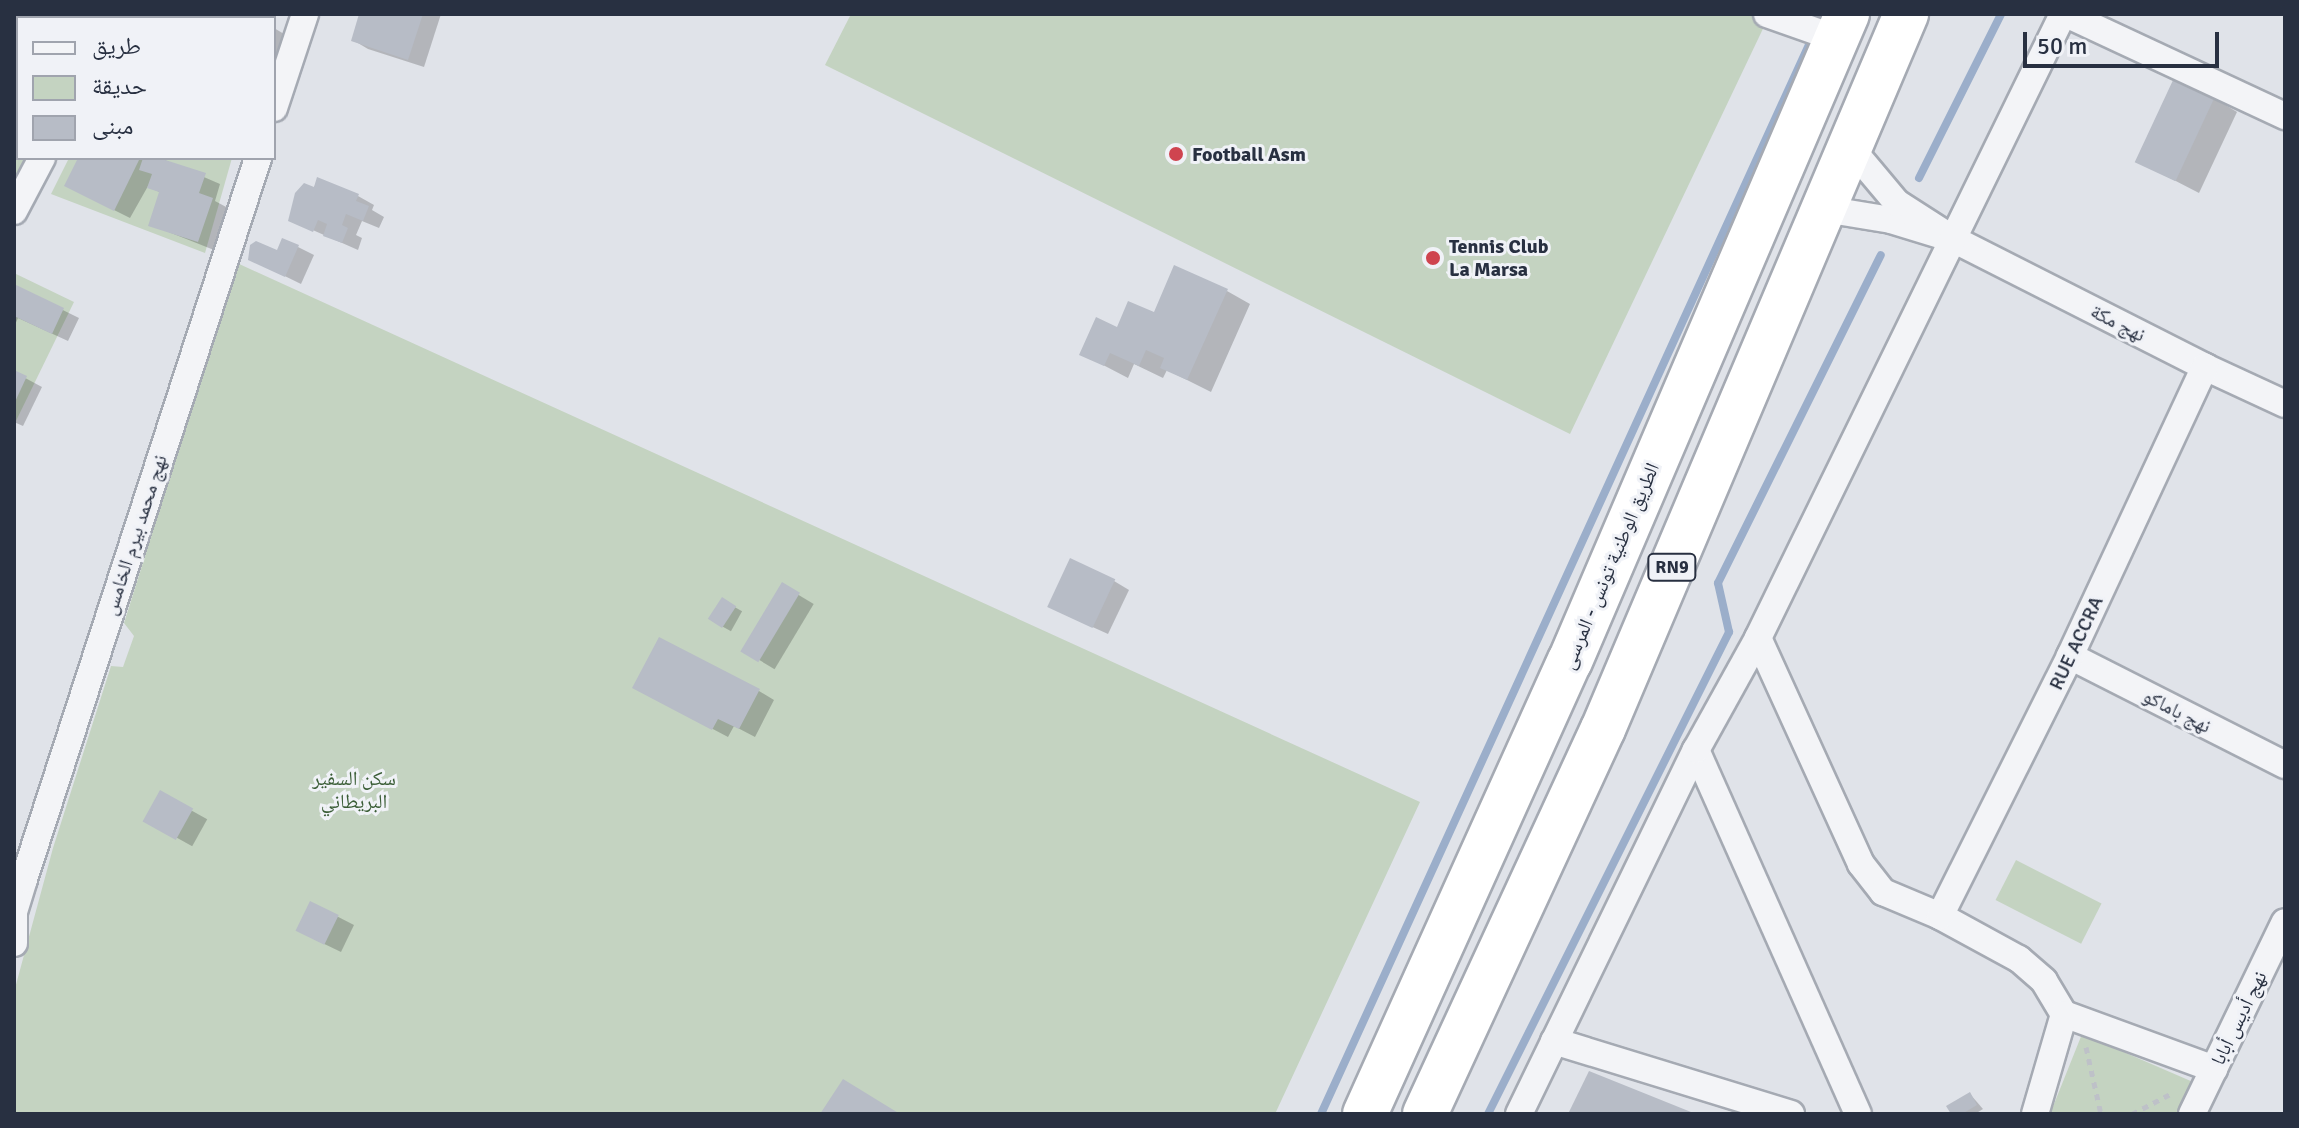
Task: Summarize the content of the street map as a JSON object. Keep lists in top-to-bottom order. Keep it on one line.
{"streets":{"highway":["الطريق الوطنية تونس - المرسى","RN9"],"street":["نهج مكة","نهج محمد بيرم الخامس","RUE ACCRA","نهج باماكو","نهج أديس أبابا"]},"crossings":[["نهج مكة","RUE ACCRA"],["RUE ACCRA","نهج باماكو"]],"parks":["سكن السفير البريطاني"],"places":["Football Asm","Tennis Club La Marsa"],"legend":["طريق","حديقة","مبنى"],"scale_bar":"50 m"}
